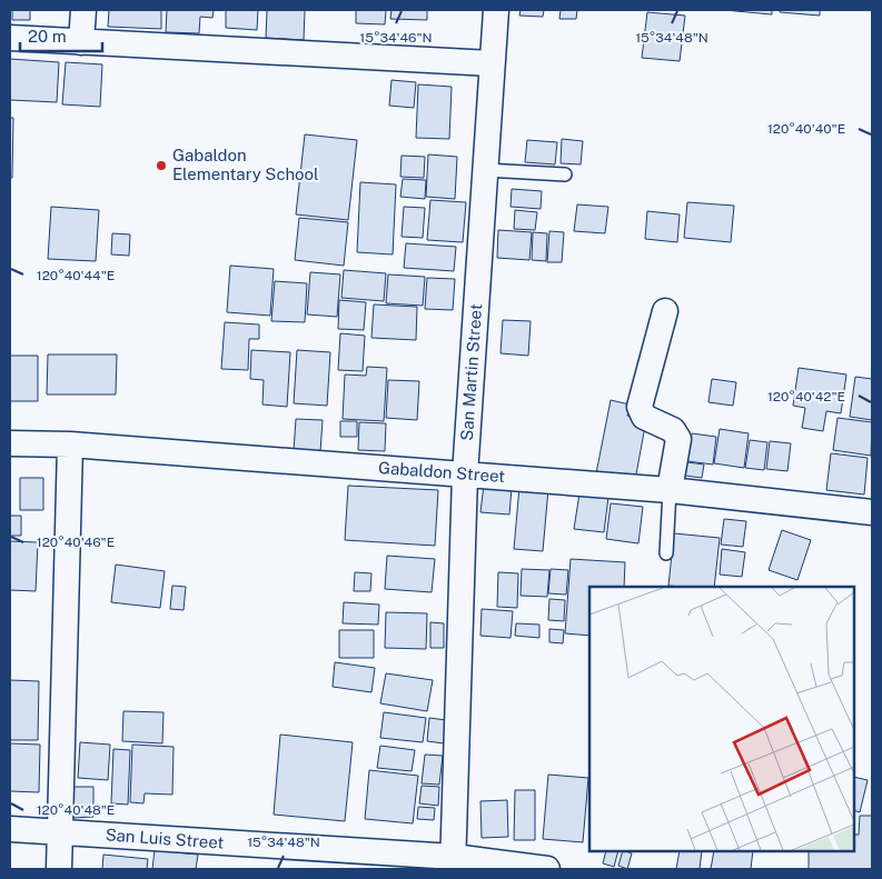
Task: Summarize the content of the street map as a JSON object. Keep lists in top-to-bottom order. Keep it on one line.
{"streets":{"street":["San Martin Street","Gabaldon Street","San Luis Street"]},"crossings":[["San Martin Street","Gabaldon Street"],["San Martin Street","San Luis Street"]],"places":["Gabaldon Elementary School"],"scale_bar":"20 m","coordinates":["15°34'46\"N","15°34'48\"N","120°40'40\"E","120°40'44\"E","120°40'42\"E","120°40'46\"E","120°40'48\"E"]}
